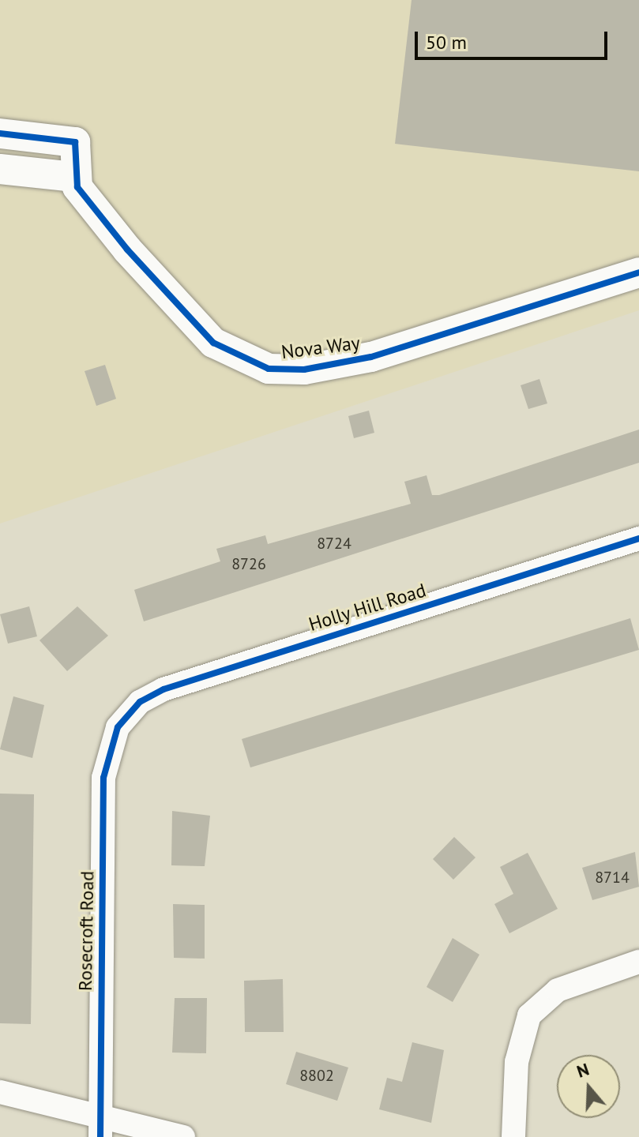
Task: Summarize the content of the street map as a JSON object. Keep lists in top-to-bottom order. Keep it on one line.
{"streets":{"street":["Nova Way","Holly Hill Road","Rosecroft Road"]},"crossings":[["Holly Hill Road","Rosecroft Road"]],"house_numbers":["8724","8726","8714","8802"],"scale_bar":"50 m","north":"top"}
